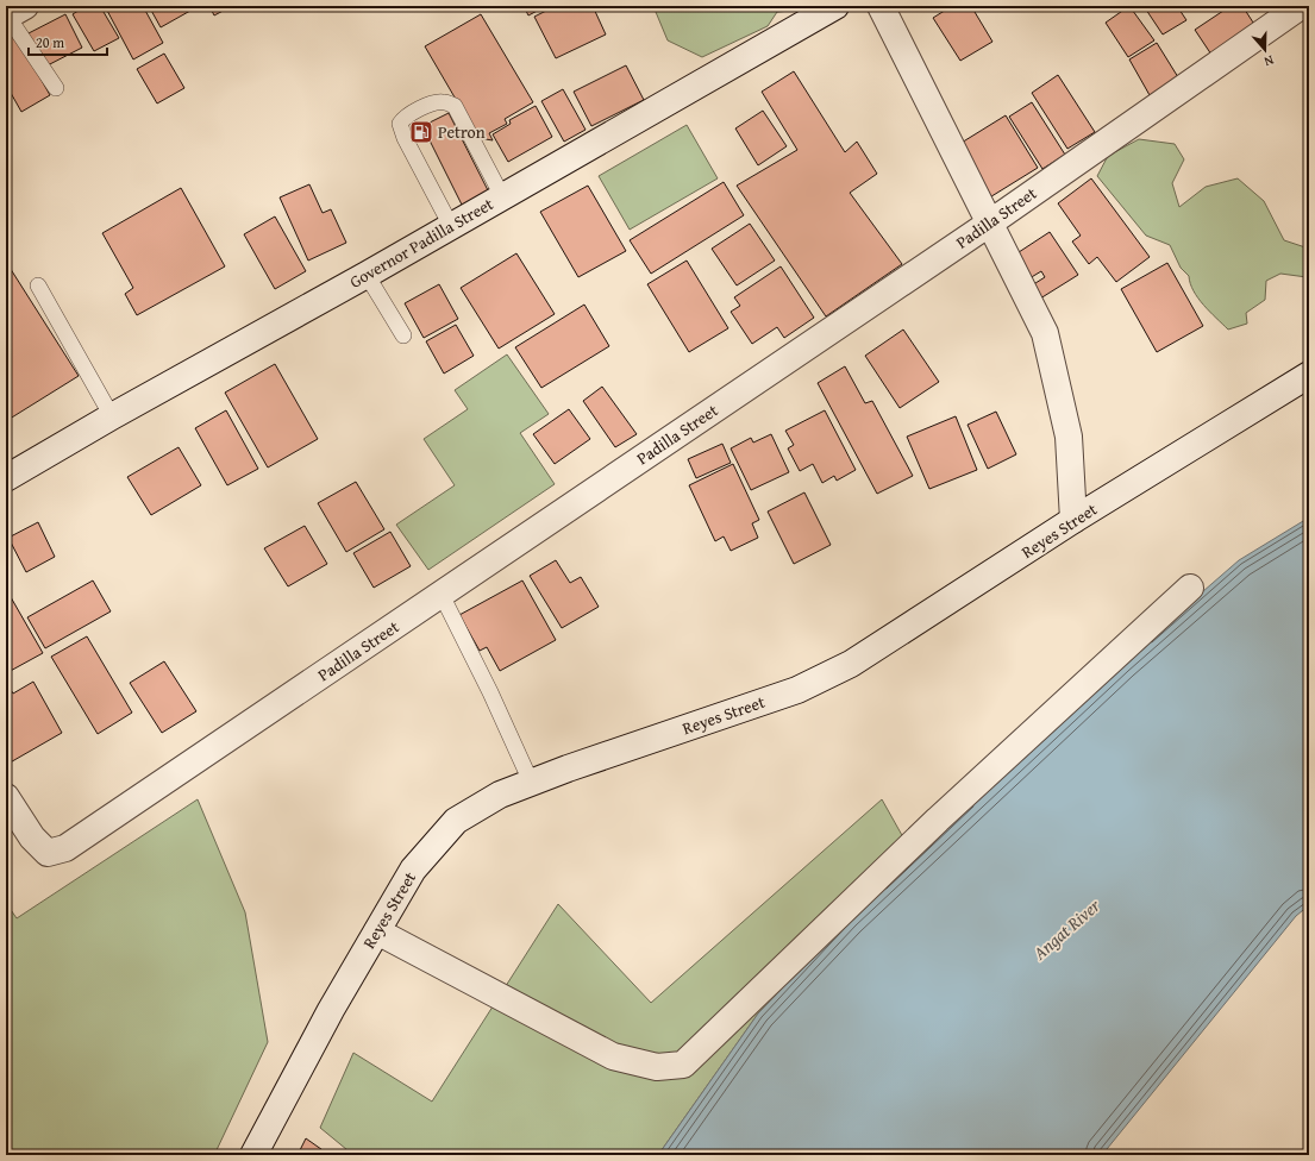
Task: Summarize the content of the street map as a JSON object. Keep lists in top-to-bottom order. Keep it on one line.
{"streets":{"street":["Padilla Street","Governor Padilla Street","Reyes Street"]},"water":["Angat River"],"places":{"fuel station":["Petron"]},"scale_bar":"20 m","north":"bottom"}
